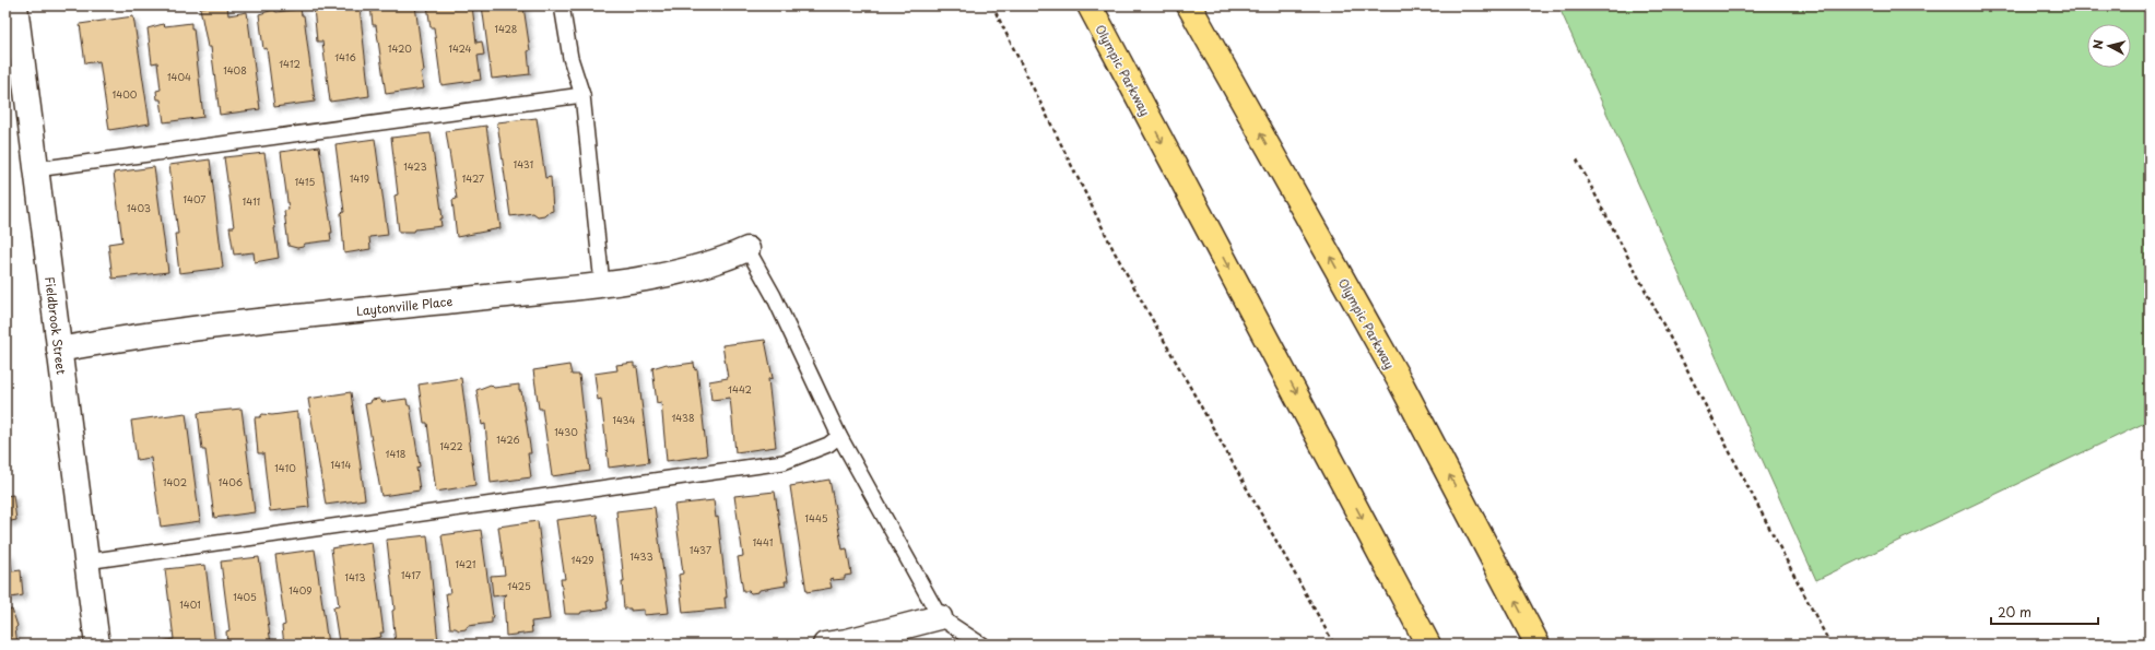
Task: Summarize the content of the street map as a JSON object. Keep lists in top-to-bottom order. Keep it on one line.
{"streets":{"main road":["Olympic Parkway"],"street":["Laytonville Place","Fieldbrook Street"]},"crossings":[["Laytonville Place","Fieldbrook Street"]],"house_numbers":["1428","1420","1424","1416","1412","1408","1404","1400","1431","1423","1419","1427","1415","1407","1411","1403","1442","1438","1434","1430","1426","1422","1418","1414","1410","1402","1406","1445","1441","1437","1433","1429","1421","1417","1413","1425","1409","1405","1401"],"scale_bar":"20 m","north":"left"}
